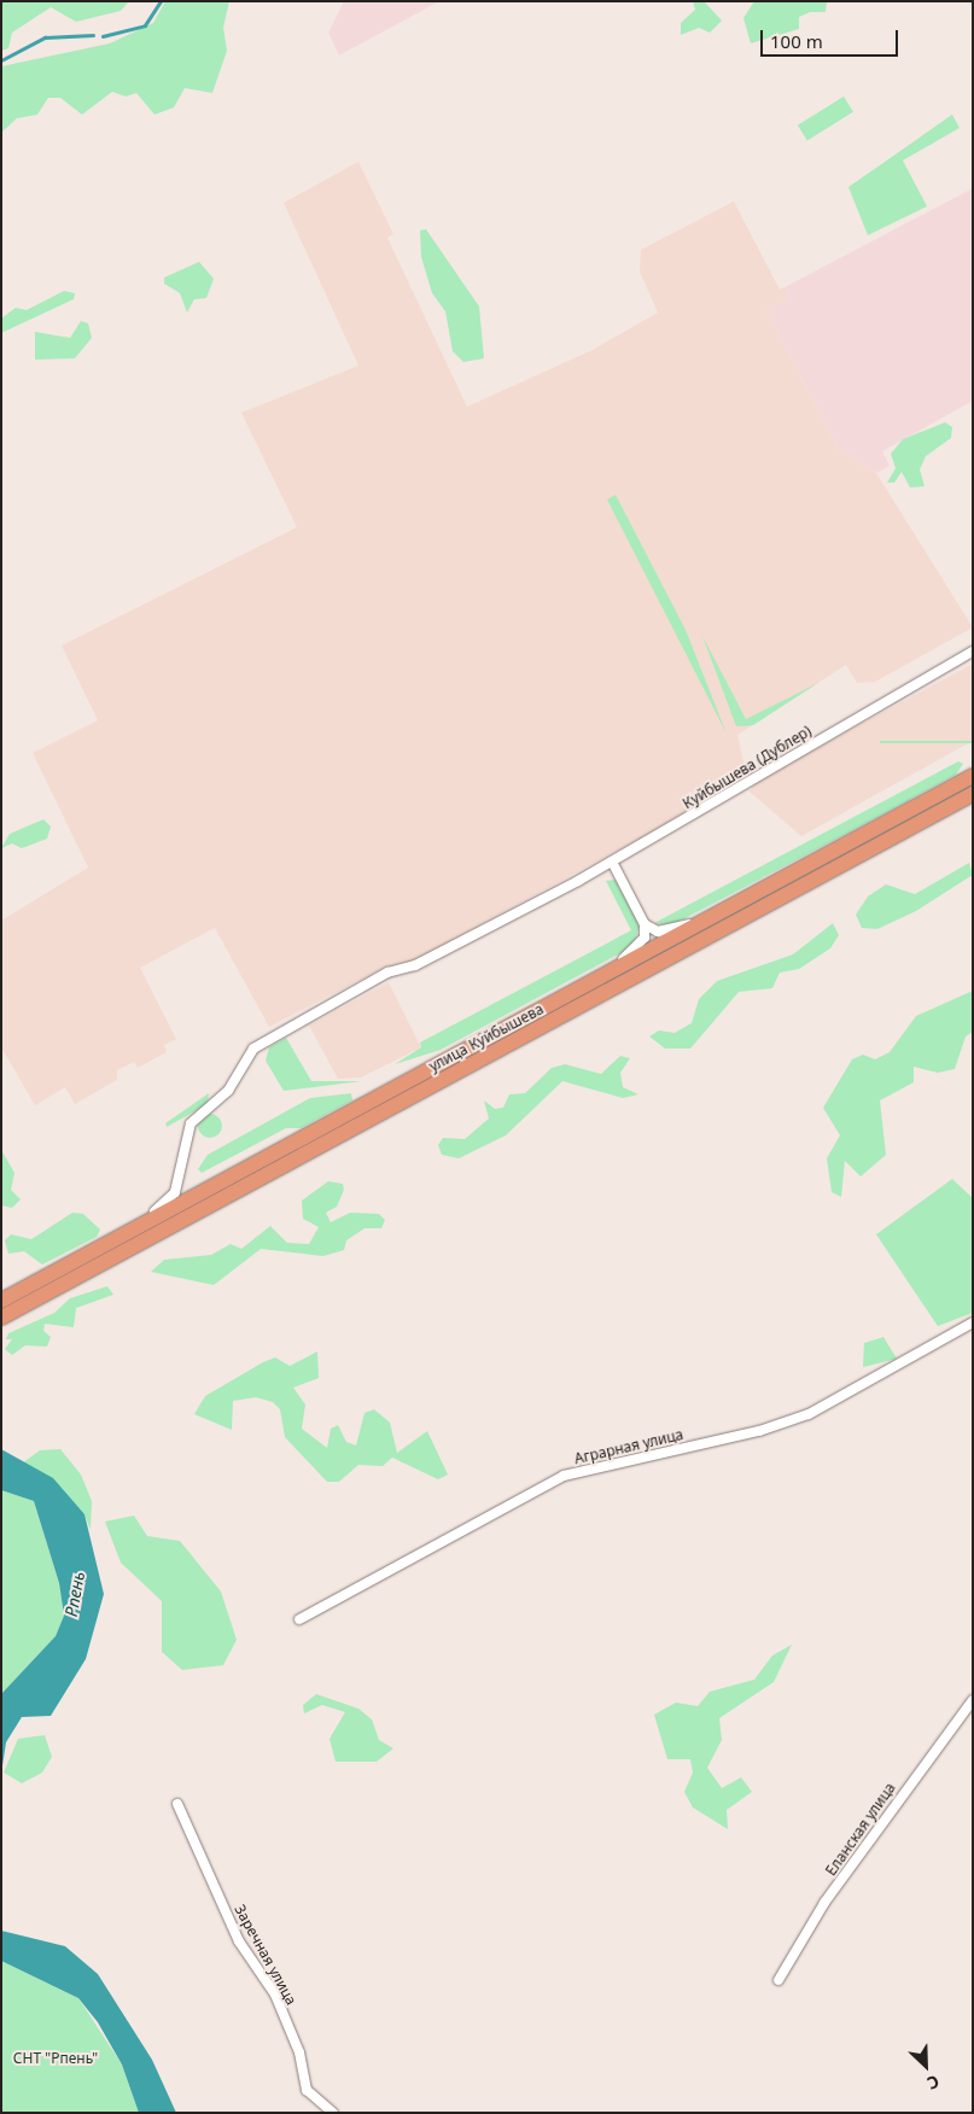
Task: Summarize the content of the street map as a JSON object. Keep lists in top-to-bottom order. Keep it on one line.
{"streets":{"highway":["улица Куйбышева"],"street":["Куйбышева (Дублер)","Аграрная улица","Еланская улица","Заречная улица"]},"crossings":[["Куйбышева (Дублер)","улица Куйбышева"]],"water":["Рпень"],"parks":["СНТ \"Рпень\""],"scale_bar":"100 m","north":"bottom right"}
